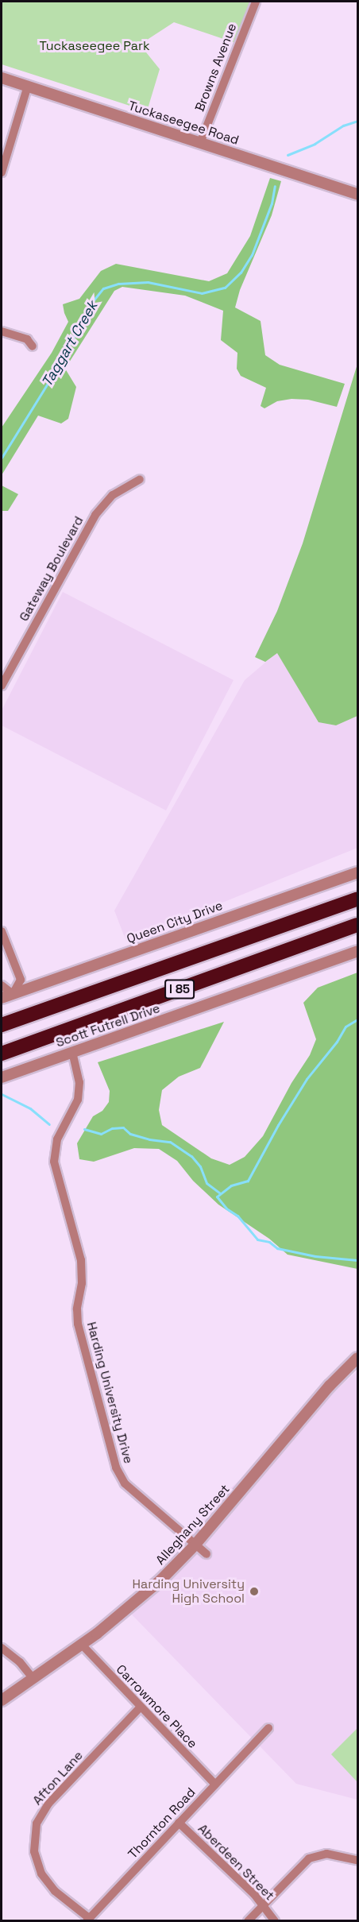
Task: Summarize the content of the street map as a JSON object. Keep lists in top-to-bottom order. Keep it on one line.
{"streets":{"highway":["I 85"],"street":["Browns Avenue","Tuckaseegee Road","Gateway Boulevard","Queen City Drive","Scott Futrell Drive","Harding University Drive","Alleghany Street","Carrowmore Place","Afton Lane","Thornton Road","Aberdeen Street"]},"crossings":[["Browns Avenue","Tuckaseegee Road"],["Scott Futrell Drive","Harding University Drive"],["Harding University Drive","Alleghany Street"],["Alleghany Street","Carrowmore Place"],["Carrowmore Place","Afton Lane"],["Carrowmore Place","Thornton Road"],["Afton Lane","Thornton Road"],["Thornton Road","Aberdeen Street"]],"water":["Taggart Creek"],"parks":["Tuckaseegee Park"],"places":["Harding University High School"]}
